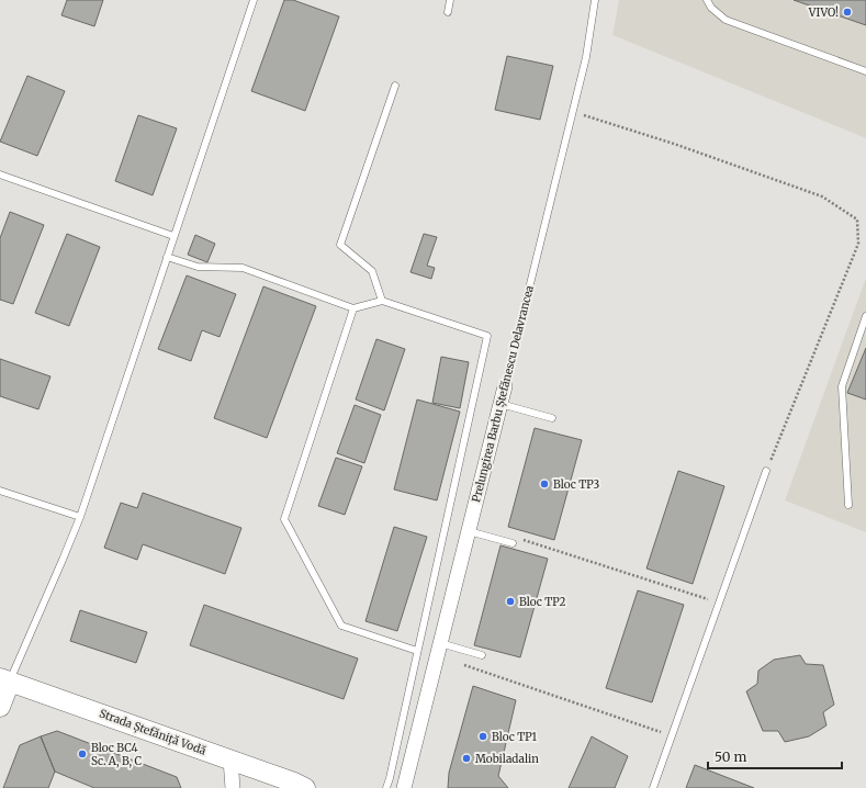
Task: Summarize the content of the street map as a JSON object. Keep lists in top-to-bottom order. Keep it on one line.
{"streets":{"street":["Prelungirea Barbu Ștefănescu Delavrancea","Strada Ștefăniță Vodă"]},"places":["VIVO!","Bloc TP3","Bloc TP2","Bloc TP1","Bloc BC4 Sc. A, B, C","Mobiladalin"],"scale_bar":"50 m"}
